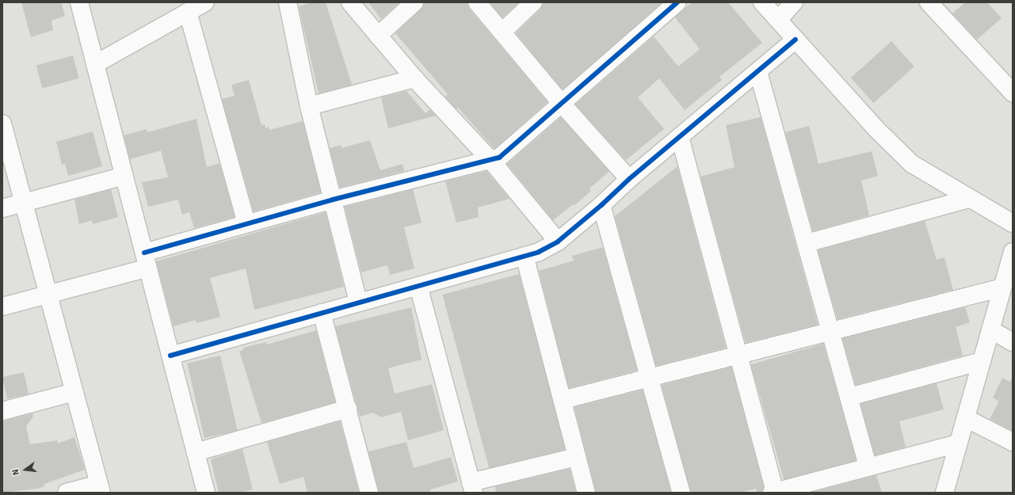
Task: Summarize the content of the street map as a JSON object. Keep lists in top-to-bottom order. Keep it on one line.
{"north":"left"}
